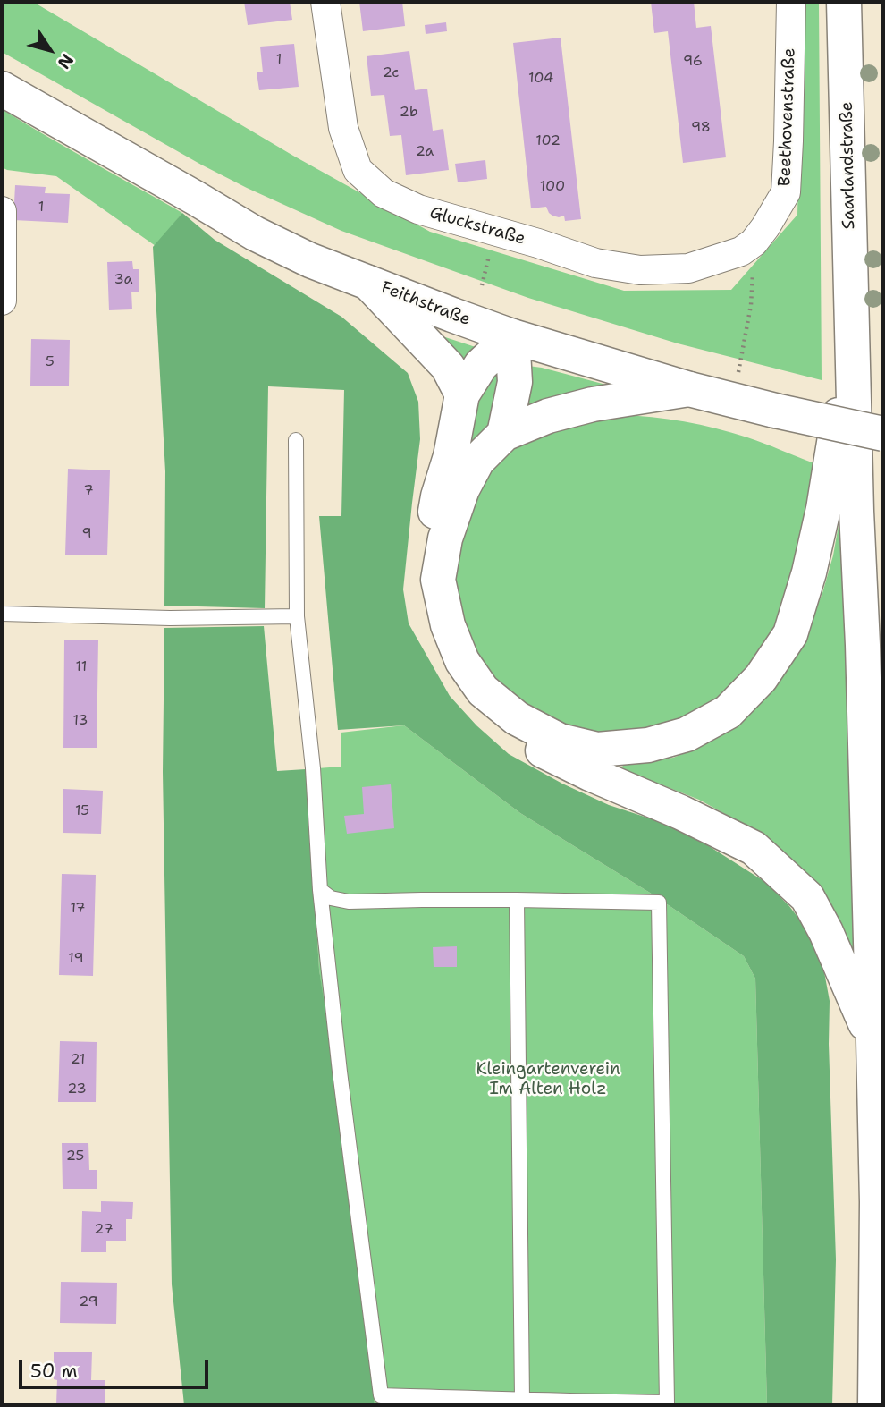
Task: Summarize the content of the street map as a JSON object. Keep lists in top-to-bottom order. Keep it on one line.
{"streets":{"main road":["Saarlandstraße","Feithstraße"],"street":["Beethovenstraße","Gluckstraße"]},"crossings":[["Beethovenstraße","Gluckstraße"]],"parks":["Kleingartenverein Im Alten Holz"],"house_numbers":["1","96","2c","104","2b","98","102","2a","100","1","3a","5","7","9","11","13","15","17","19","21","23","25","27","29"],"scale_bar":"50 m","north":"bottom right"}
